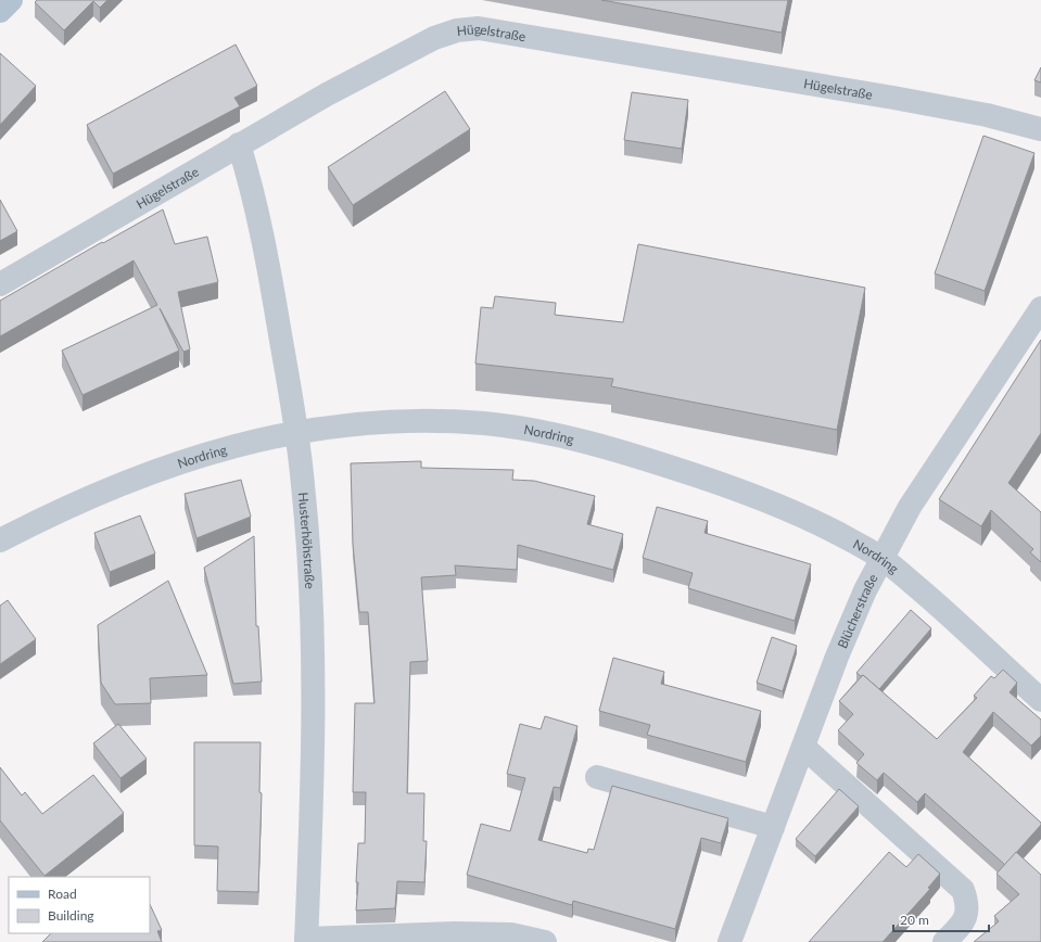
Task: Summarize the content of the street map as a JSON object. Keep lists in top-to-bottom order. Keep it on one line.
{"streets":{"street":["Hügelstraße","Nordring","Husterhöhstraße","Blücherstraße"]},"crossings":[["Hügelstraße","Husterhöhstraße"],["Nordring","Husterhöhstraße"],["Nordring","Blücherstraße"]],"legend":["Road","Building"],"scale_bar":"20 m"}
